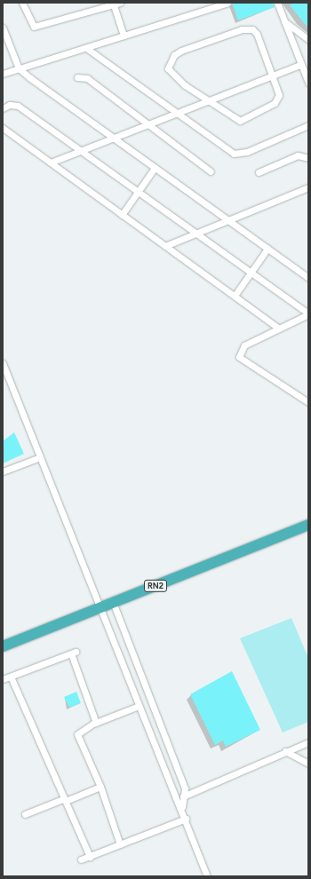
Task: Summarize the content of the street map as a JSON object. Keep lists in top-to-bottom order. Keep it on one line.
{"streets":{"highway":["RN2"]}}
